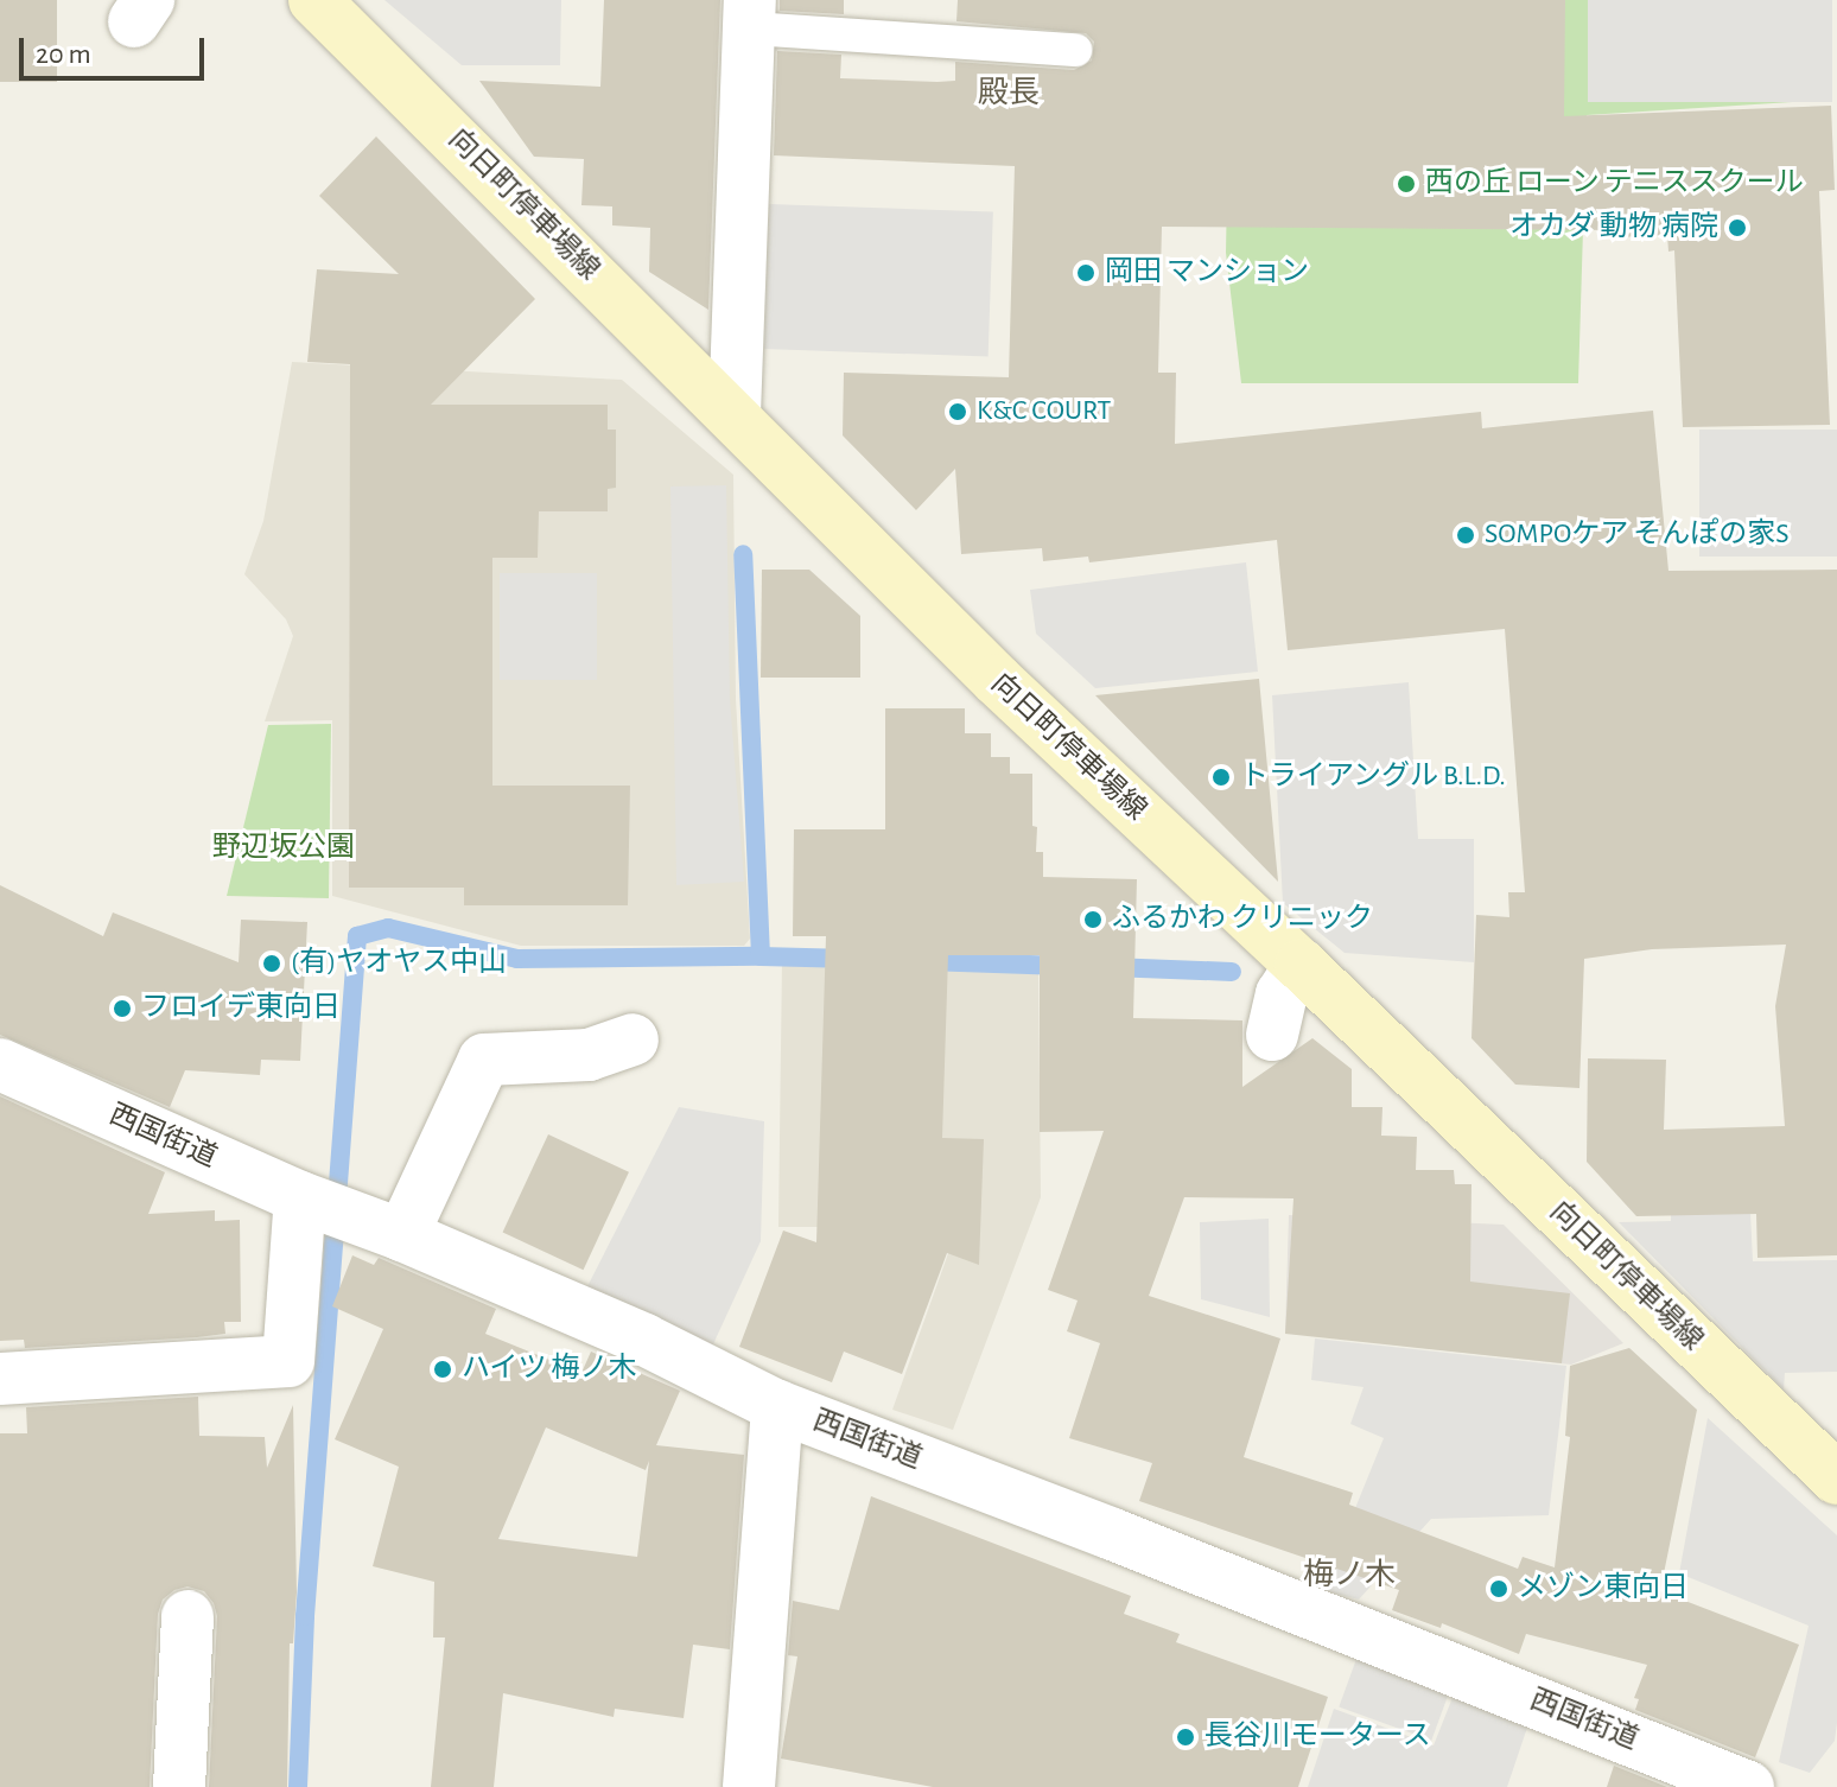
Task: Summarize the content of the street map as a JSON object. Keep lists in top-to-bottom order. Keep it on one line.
{"streets":{"main road":["向日町停車場線"],"street":["西国街道"]},"districts":["殿長","梅ノ木"],"parks":["野辺坂公園"],"places":["西の丘 ローン テニススクール","オカダ 動物 病院","岡田 マンション","K&C COURT","SOMPOケア そんぽの家S","トライアングル B.L.D.","ふるかわ クリニック","(有)ヤオヤス中山","フロイデ東向日","ハイツ 梅ノ木","メゾン東向日","長谷川モータース"],"scale_bar":"20 m"}
